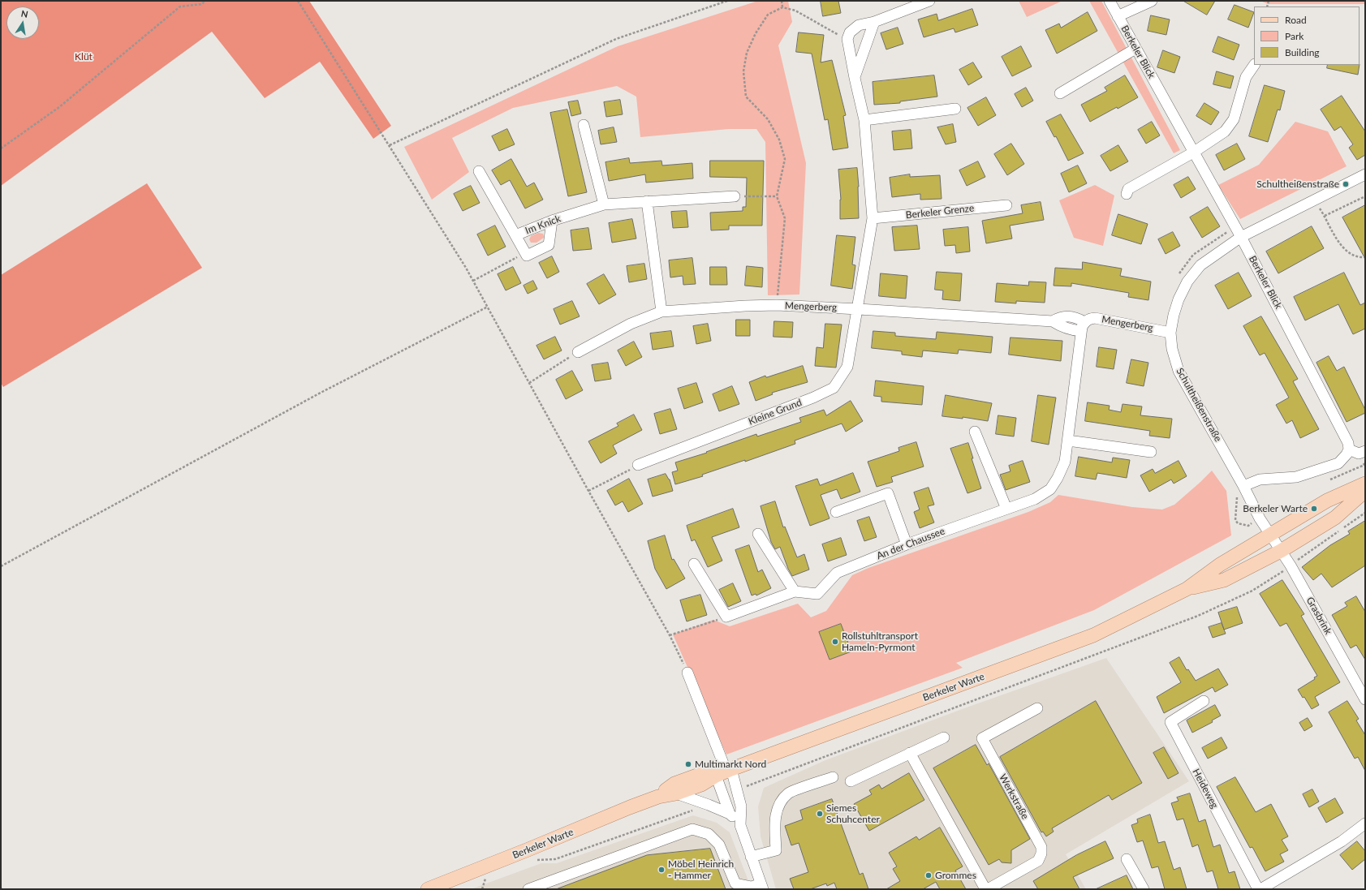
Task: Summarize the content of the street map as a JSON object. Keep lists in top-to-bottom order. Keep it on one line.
{"streets":{"main road":["Berkeler Warte"],"street":["Berkeler Blick","Berkeler Grenze","Im Knick","Mengerberg","Schultheißenstraße","Kleine Grund","An der Chaussee","Grasbrink","Heideweg","Werkstraße"]},"crossings":[["Berkeler Blick","Schultheißenstraße"],["Mengerberg","Schultheißenstraße"],["Mengerberg","Kleine Grund"],["Mengerberg","An der Chaussee"],["Schultheißenstraße","Grasbrink"],["Schultheißenstraße","Berkeler Warte"],["Grasbrink","Berkeler Warte"]],"parks":["Klüt"],"places":["Schultheißenstraße","Berkeler Warte","Rollstuhltransport Hameln-Pyrmont","Multimarkt Nord","Siemes Schuhcenter","Möbel Heinrich - Hammer","Grommes"],"legend":["Road","Park","Building"],"north":"top"}
